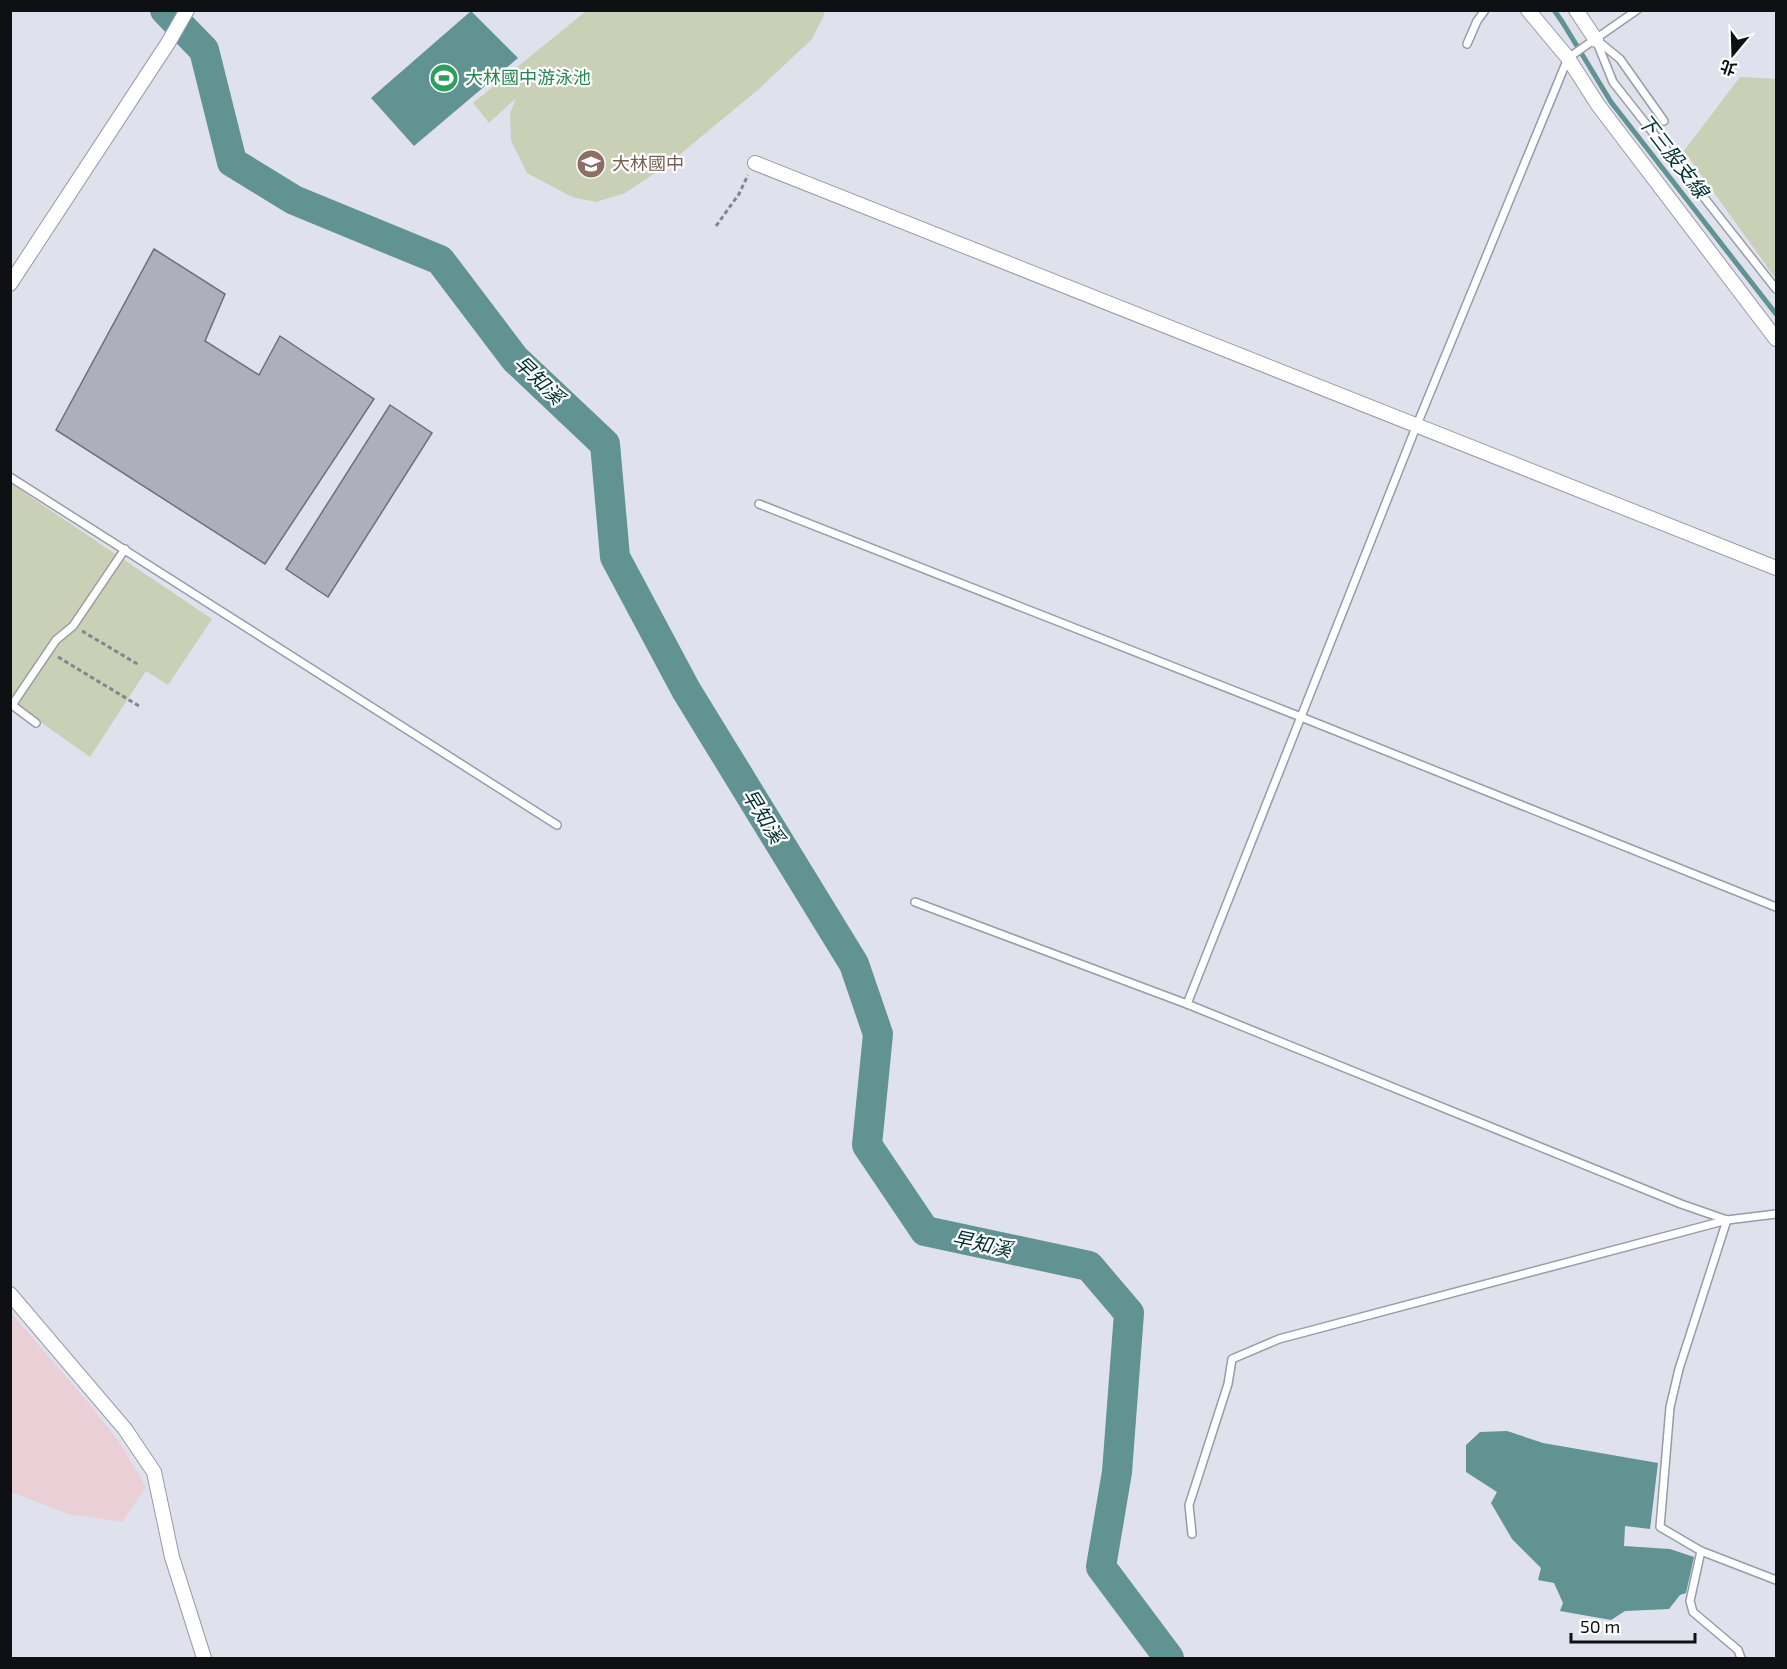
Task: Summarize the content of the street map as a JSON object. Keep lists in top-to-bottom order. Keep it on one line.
{"water":["下三股支線","早知溪"],"places":{"sports":["大林國中游泳池"],"school or university":["大林國中"]},"scale_bar":"50 m","north":"bottom"}
